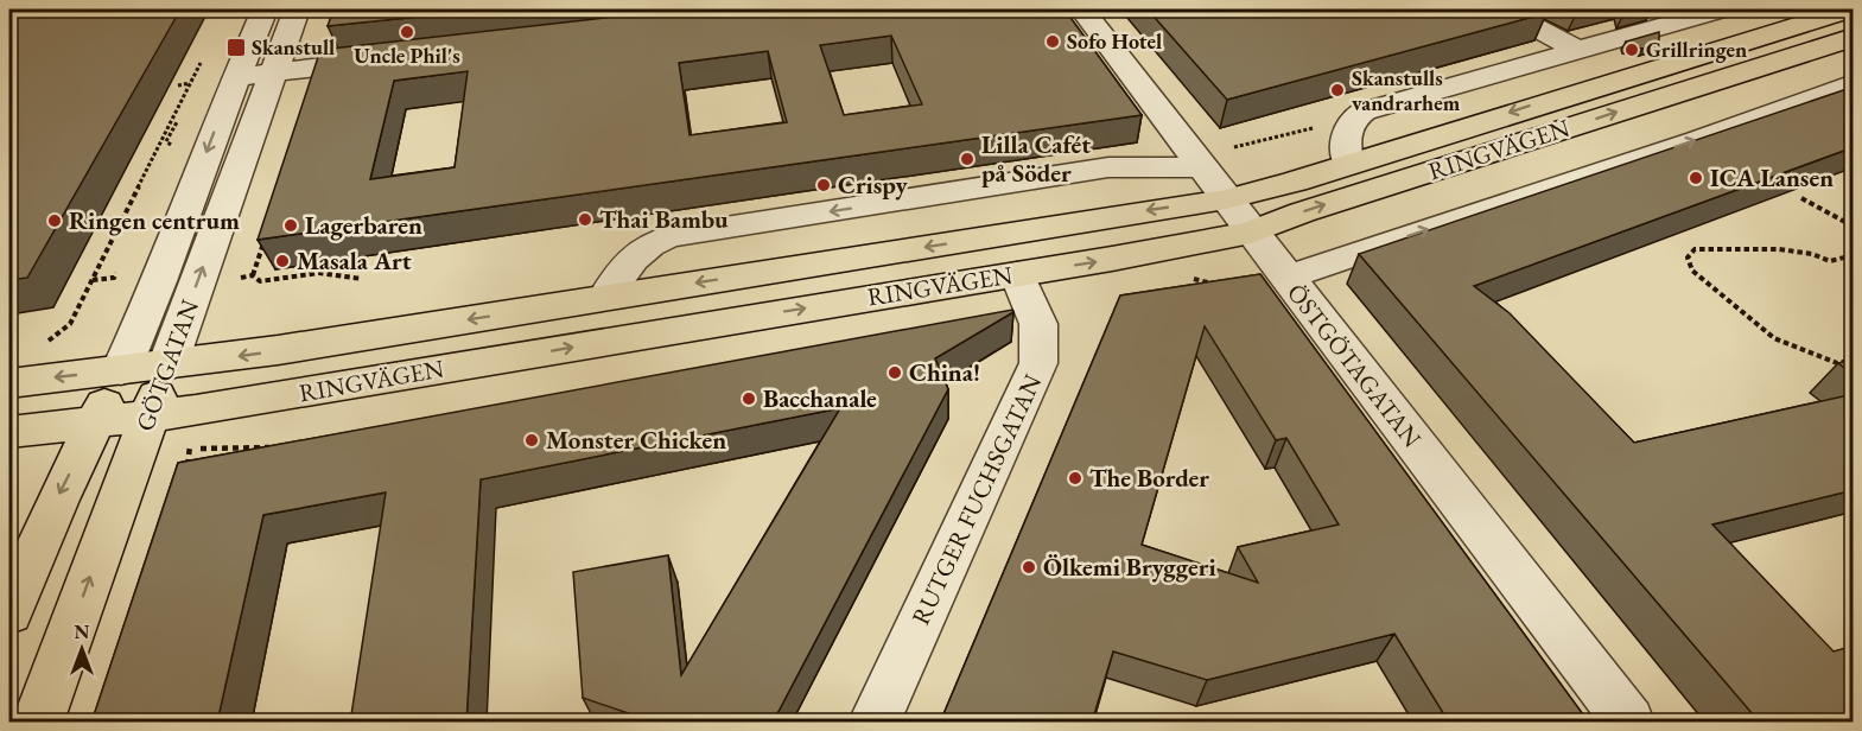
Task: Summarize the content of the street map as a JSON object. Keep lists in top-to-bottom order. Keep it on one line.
{"streets":{"main road":["RINGVÄGEN","GÖTGATAN"],"street":["ÖSTGÖTAGATAN","RUTGER FUCHSGATAN"]},"crossings":[["RINGVÄGEN","GÖTGATAN"],["RINGVÄGEN","ÖSTGÖTAGATAN"],["RINGVÄGEN","RUTGER FUCHSGATAN"]],"places":{"other":["Uncle Phil's","Sofo Hotel","Grillringen","Skanstulls vandrarhem","Lilla Cafét på Söder","ICA Lansen","Crispy","Thai Bambu","Ringen centrum","Lagerbaren","Masala Art","China!","Bacchanale","Monster Chicken","The Border","Ölkemi Bryggeri"],"transit":["Skanstull"]},"north":"top"}
